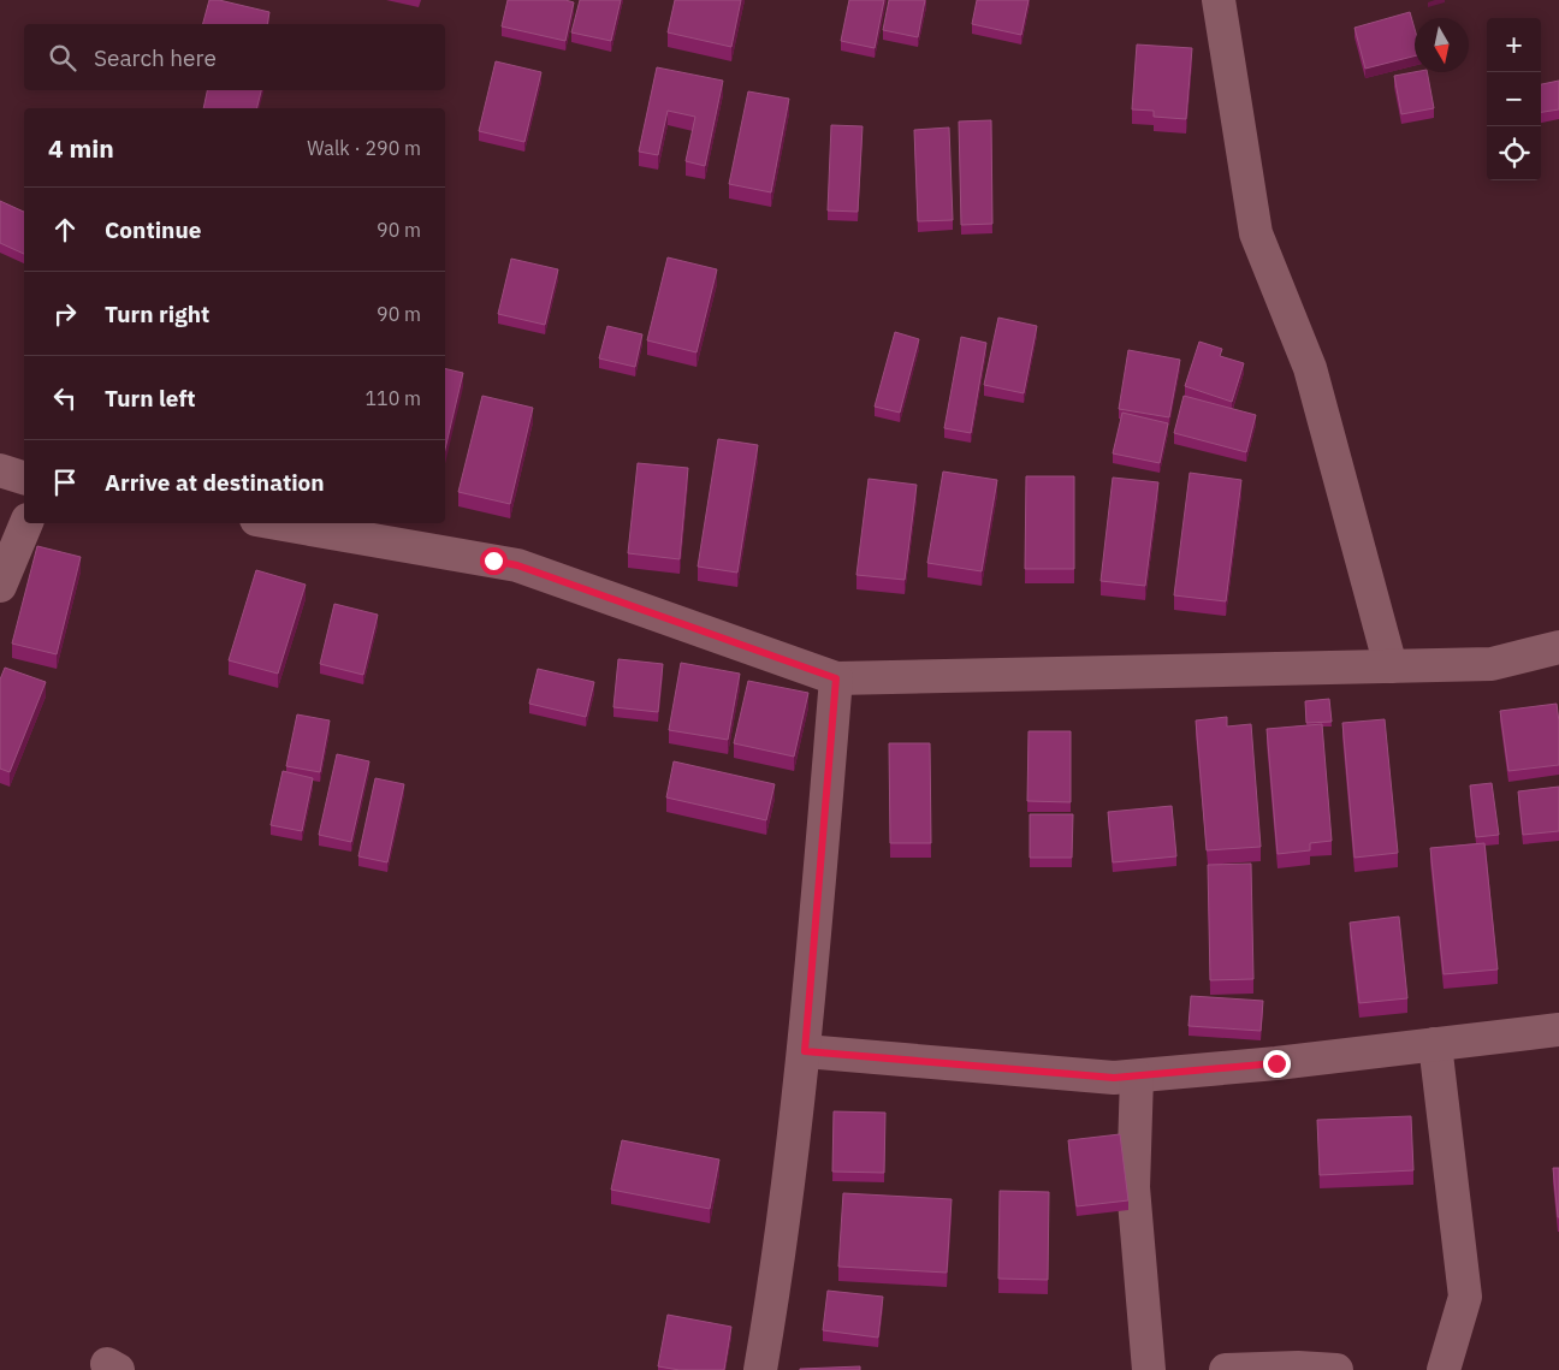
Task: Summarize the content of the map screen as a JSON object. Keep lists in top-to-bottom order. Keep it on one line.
{"north":"bottom","page":{"map_buttons":["+","−"],"search":"Search here","heading":["4 min","Walk · 290 m"],"list":[["Continue","90 m"],["Turn right","90 m"],["Turn left","110 m"],"Arrive at destination"]}}
